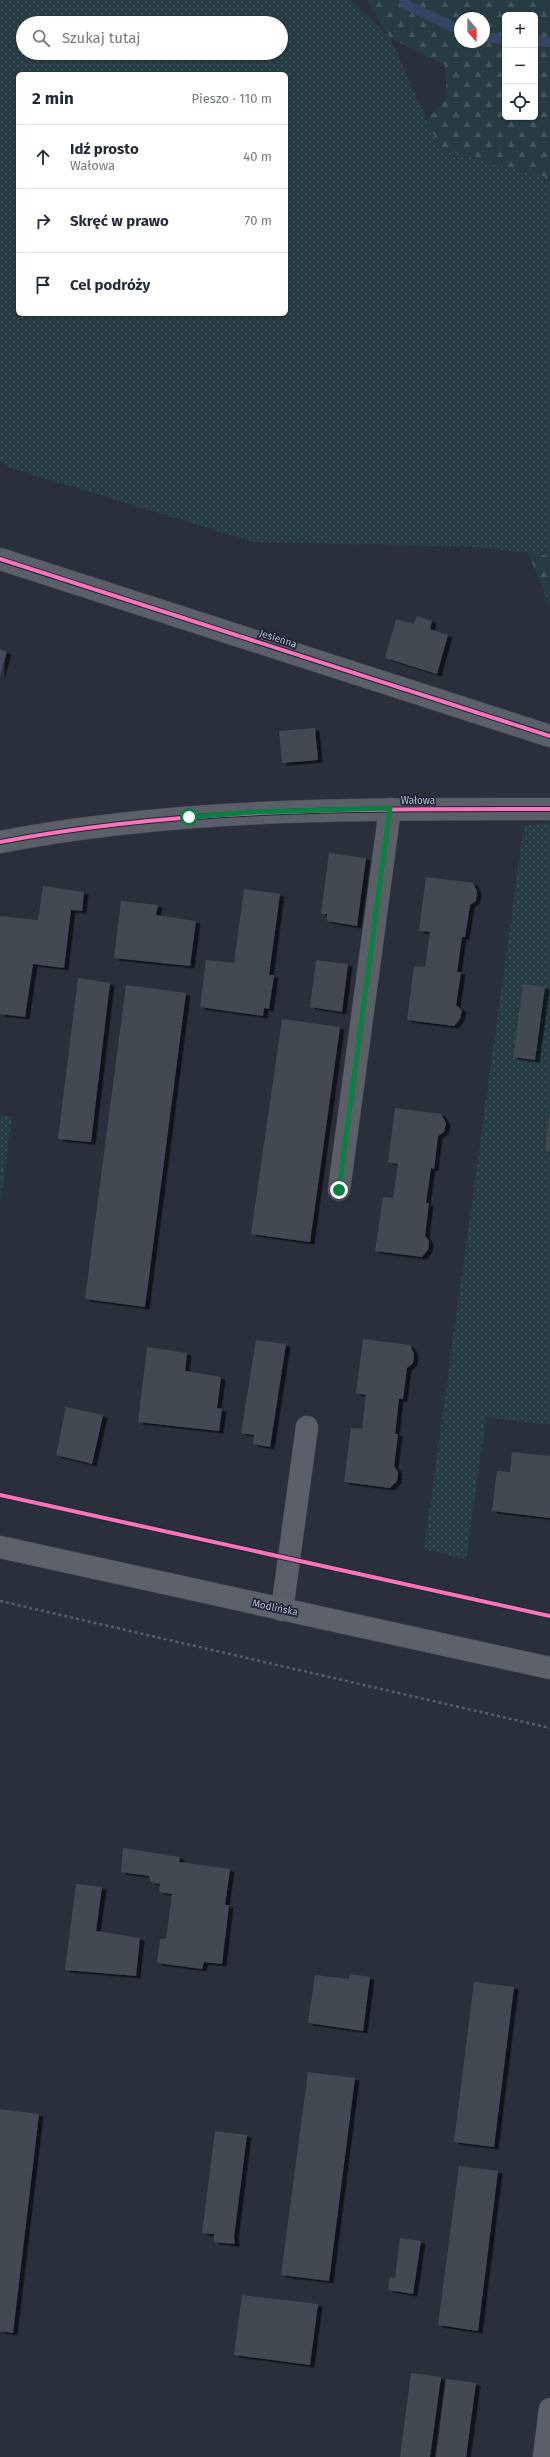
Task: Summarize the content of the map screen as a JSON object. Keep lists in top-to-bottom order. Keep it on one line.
{"streets":{"main road":["Modlińska"],"street":["Jesienna","Wałowa"]},"north":"bottom","page":{"map_buttons":["+","−"],"search":"Szukaj tutaj","heading":["2 min","Pieszo · 110 m"],"list":[["Idź prosto","Wałowa","40 m"],["Skręć w prawo","70 m"],"Cel podróży"]}}
